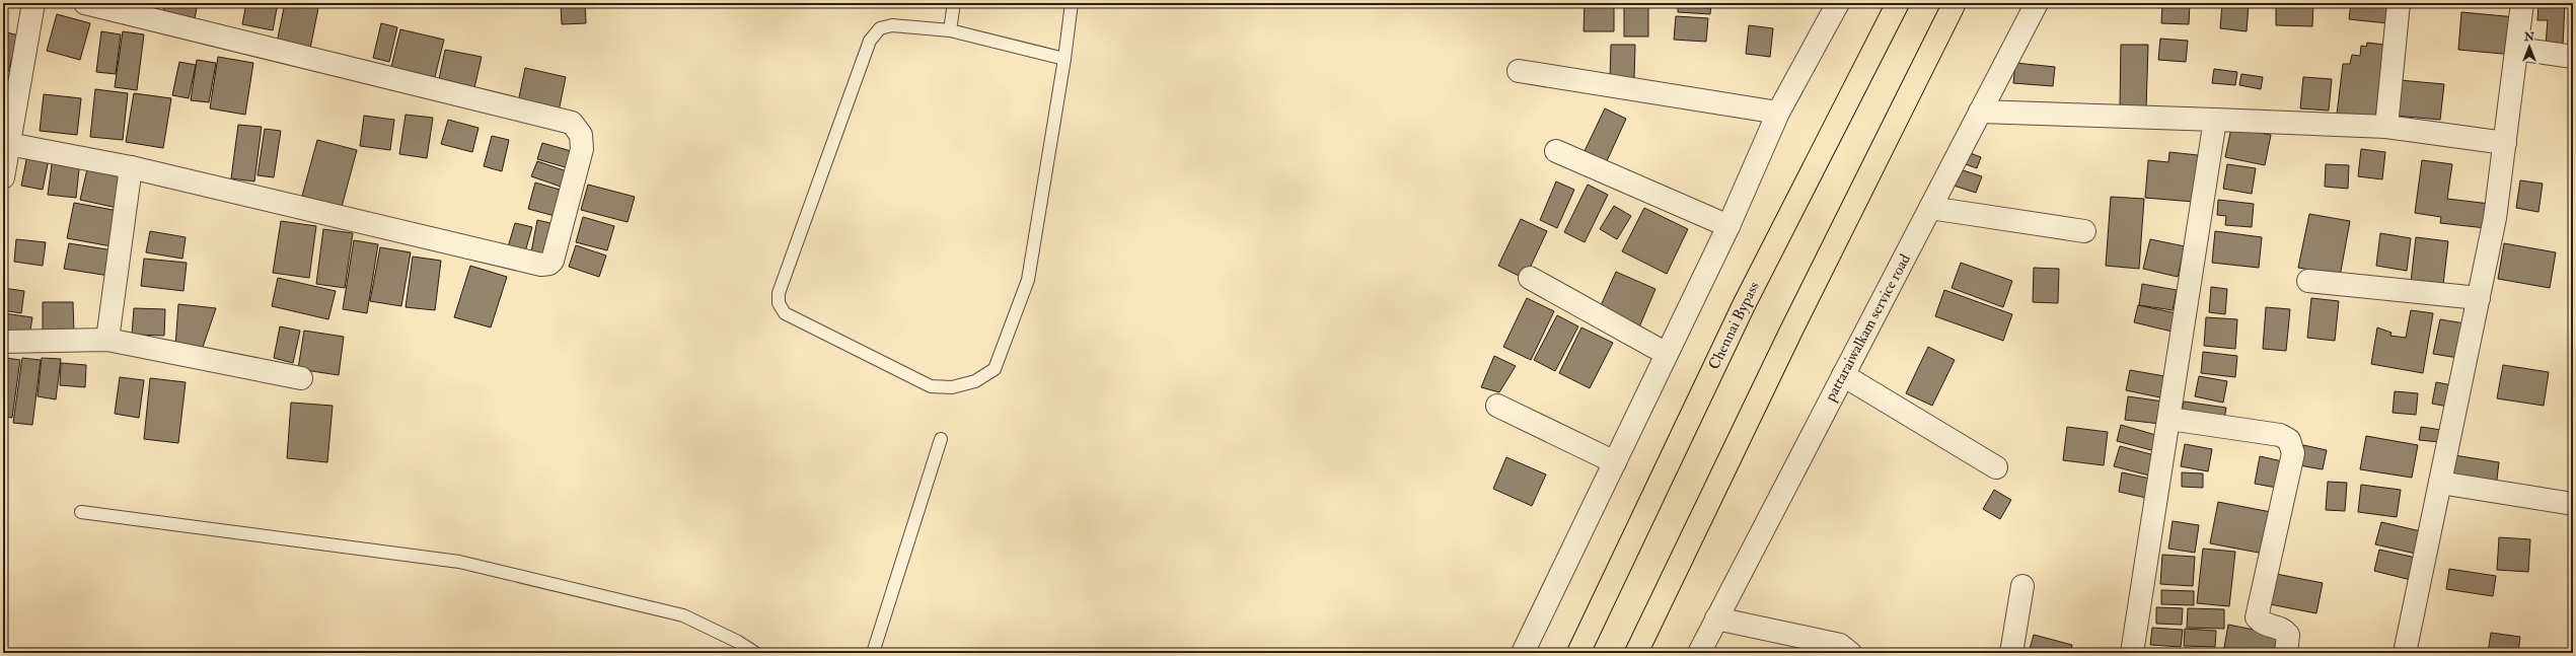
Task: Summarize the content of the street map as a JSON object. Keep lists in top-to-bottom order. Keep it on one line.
{"streets":{"highway":["Chennai Bypass"],"street":["pattaraiwalkam service road"]},"north":"top"}
